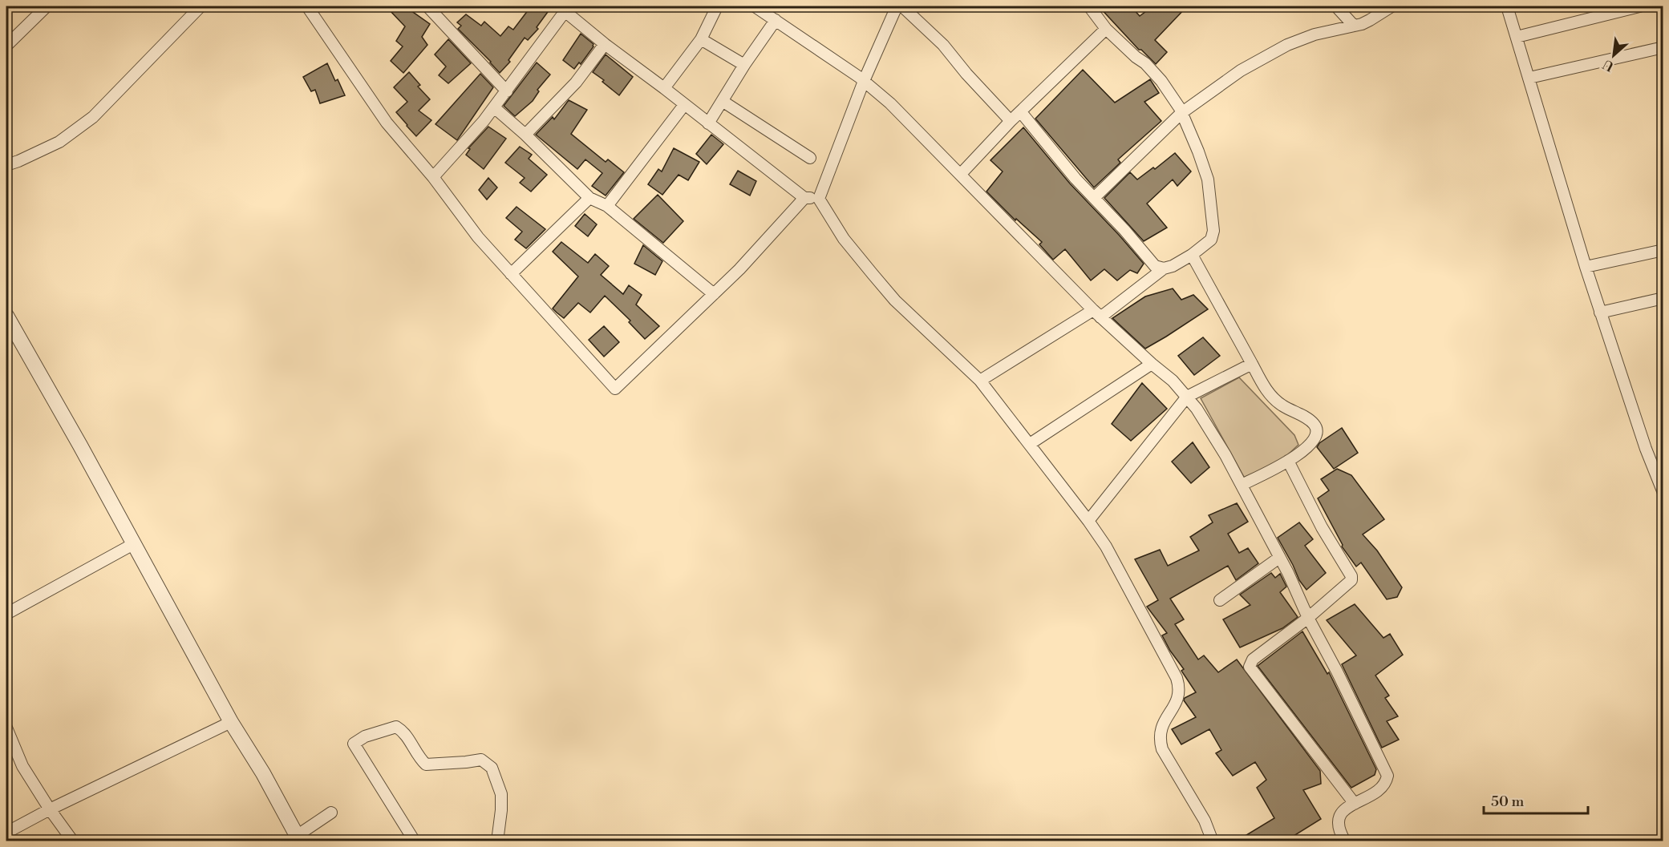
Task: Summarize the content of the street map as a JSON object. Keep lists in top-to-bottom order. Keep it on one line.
{"scale_bar":"50 m","north":"bottom left"}
